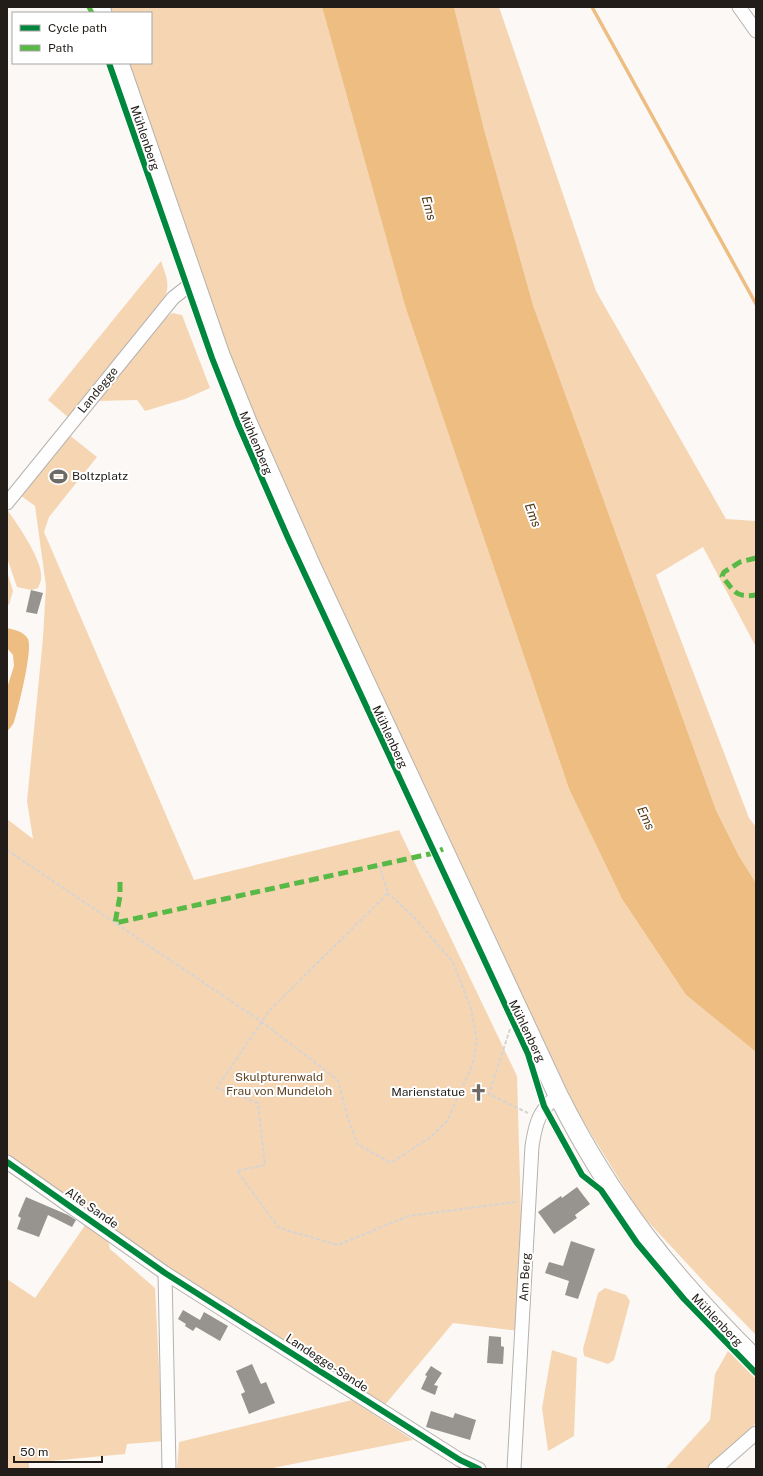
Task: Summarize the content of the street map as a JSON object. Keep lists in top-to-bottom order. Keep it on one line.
{"streets":{"main road":["Mühlenberg"],"street":["Landegge","Alte Sande","Am Berg","Landegge-Sande"]},"crossings":[["Mühlenberg","Landegge"],["Mühlenberg","Am Berg"],["Alte Sande","Landegge-Sande"]],"water":["Ems"],"parks":["Skulpturenwald Frau von Mundeloh"],"places":{"sports":["Boltzplatz"],"church":["Marienstatue"]},"legend":["Cycle path","Path"],"scale_bar":"50 m"}
